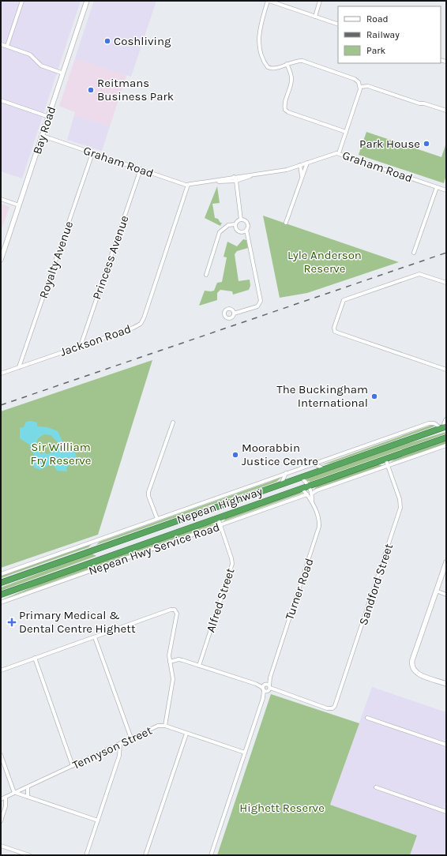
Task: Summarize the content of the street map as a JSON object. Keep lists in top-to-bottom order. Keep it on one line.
{"streets":{"highway":["Nepean Highway"],"main road":["Bay Road"],"street":["Graham Road","Princess Avenue","Royalty Avenue","Jackson Road","Nepean Hwy Service Road","Sandford Street","Turner Road","Alfred Street","Tennyson Street"]},"crossings":[["Bay Road","Graham Road"],["Graham Road","Princess Avenue"],["Graham Road","Royalty Avenue"],["Graham Road","Jackson Road"],["Princess Avenue","Jackson Road"],["Royalty Avenue","Jackson Road"],["Nepean Highway","Nepean Hwy Service Road"],["Nepean Highway","Sandford Street"],["Nepean Highway","Turner Road"],["Nepean Highway","Alfred Street"],["Nepean Hwy Service Road","Turner Road"],["Nepean Hwy Service Road","Alfred Street"],["Sandford Street","Turner Road"]],"parks":["Lyle Anderson Reserve","Sir William Fry Reserve","Highett Reserve"],"places":{"other":["Coshliving","Reitmans Business Park","Park House","The Buckingham International","Moorabbin Justice Centre"],"health":["Primary Medical & Dental Centre Highett"]},"legend":["Road","Railway","Park"]}
